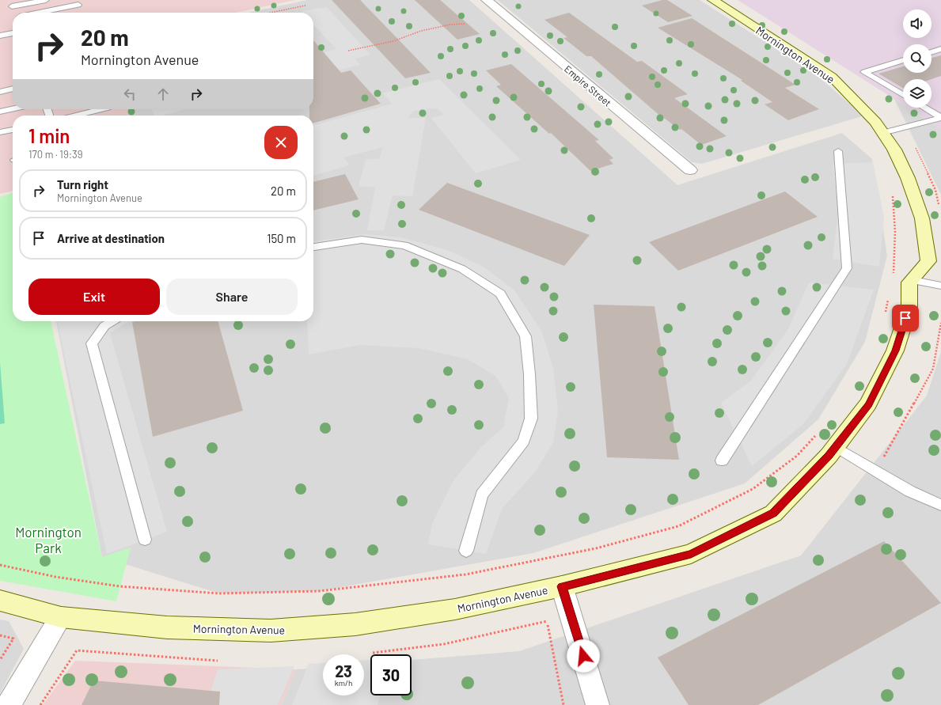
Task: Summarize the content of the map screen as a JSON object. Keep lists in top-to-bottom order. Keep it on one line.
{"streets":{"street":["Mornington Avenue","Empire Street"]},"parks":["Mornington Park"],"page":{"turn":["20 m","Mornington Avenue"],"heading":["1 min","170 m · 19:39"],"list":[{"name":"Turn right","note":"Mornington Avenue","value":"20 m"},{"name":"Arrive at destination","value":"150 m"}],"buttons":["Exit","Share"],"speed":"23 km/h","limit":"30"}}
